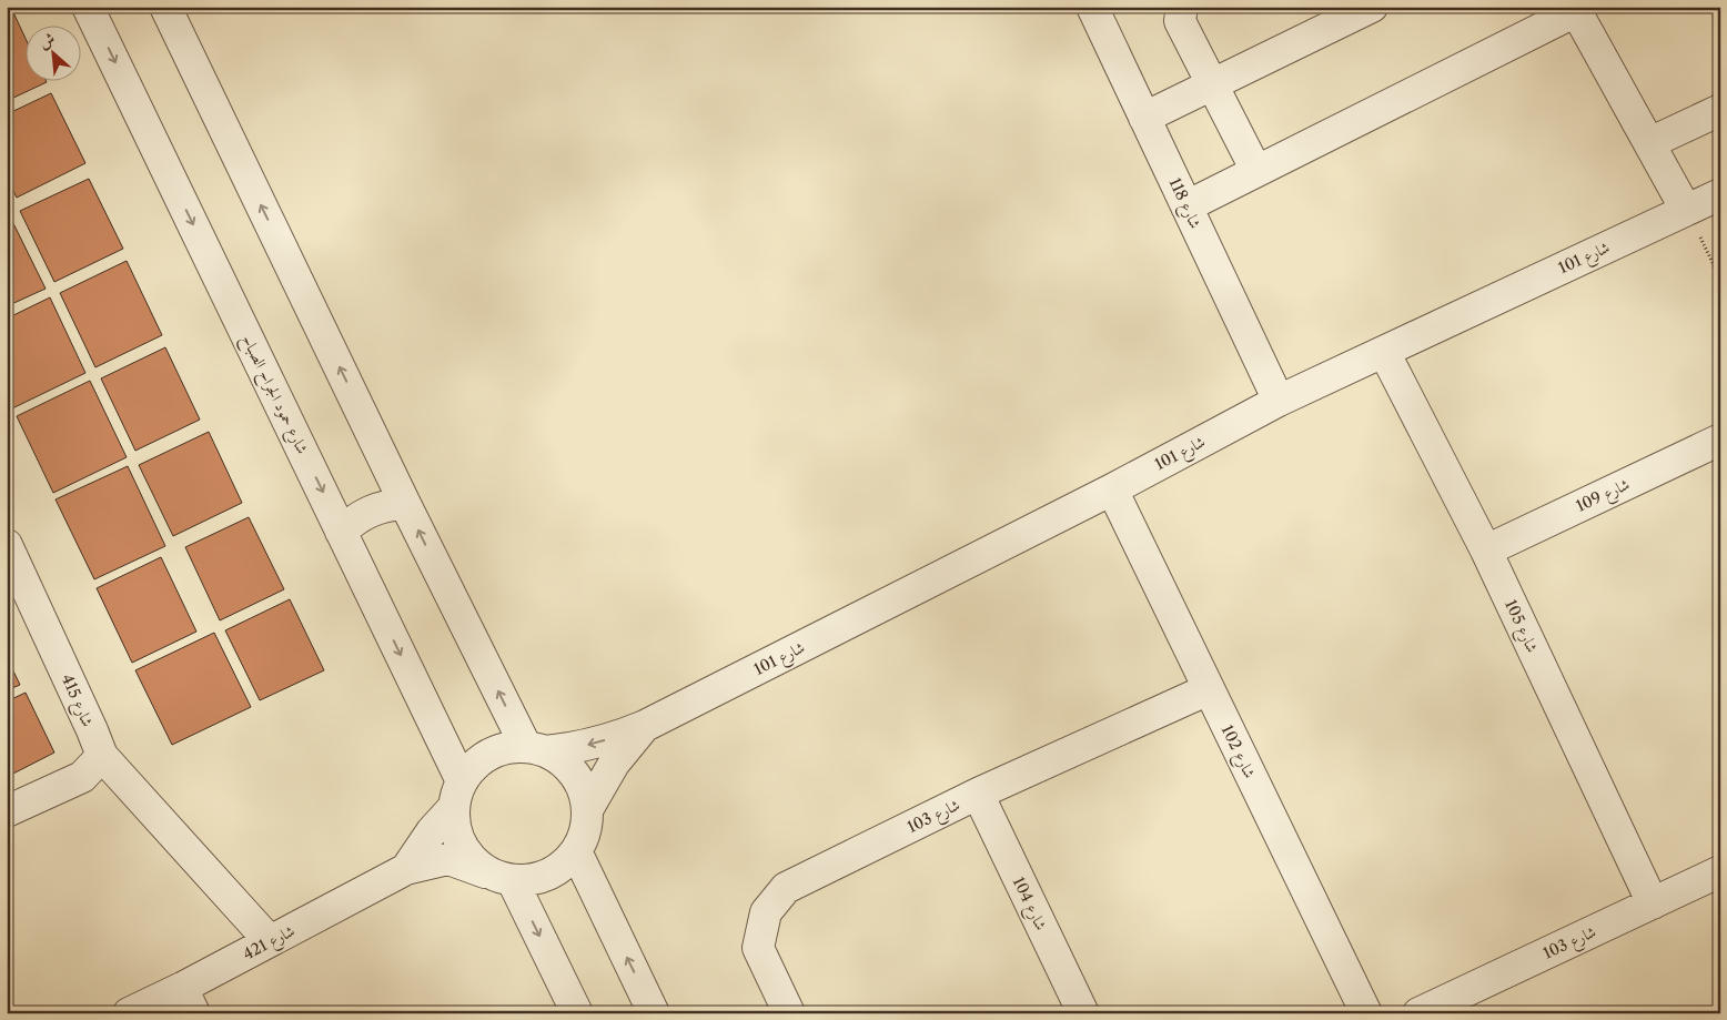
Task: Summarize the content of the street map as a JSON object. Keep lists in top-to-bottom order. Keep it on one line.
{"streets":{"street":["شارع 118","شارع 101","شارع حمود الجراح الصباح","شارع 109","شارع 105","شارع 415","شارع 102","شارع 103","شارع 104","شارع 421"]},"crossings":[["شارع 118","شارع 101"],["شارع 101","شارع حمود الجراح الصباح"],["شارع 101","شارع 105"],["شارع 101","شارع 102"],["شارع 101","شارع 421"],["شارع حمود الجراح الصباح","شارع 421"],["شارع 109","شارع 105"],["شارع 105","شارع 103"],["شارع 102","شارع 103"],["شارع 103","شارع 104"]],"north":"top left"}
